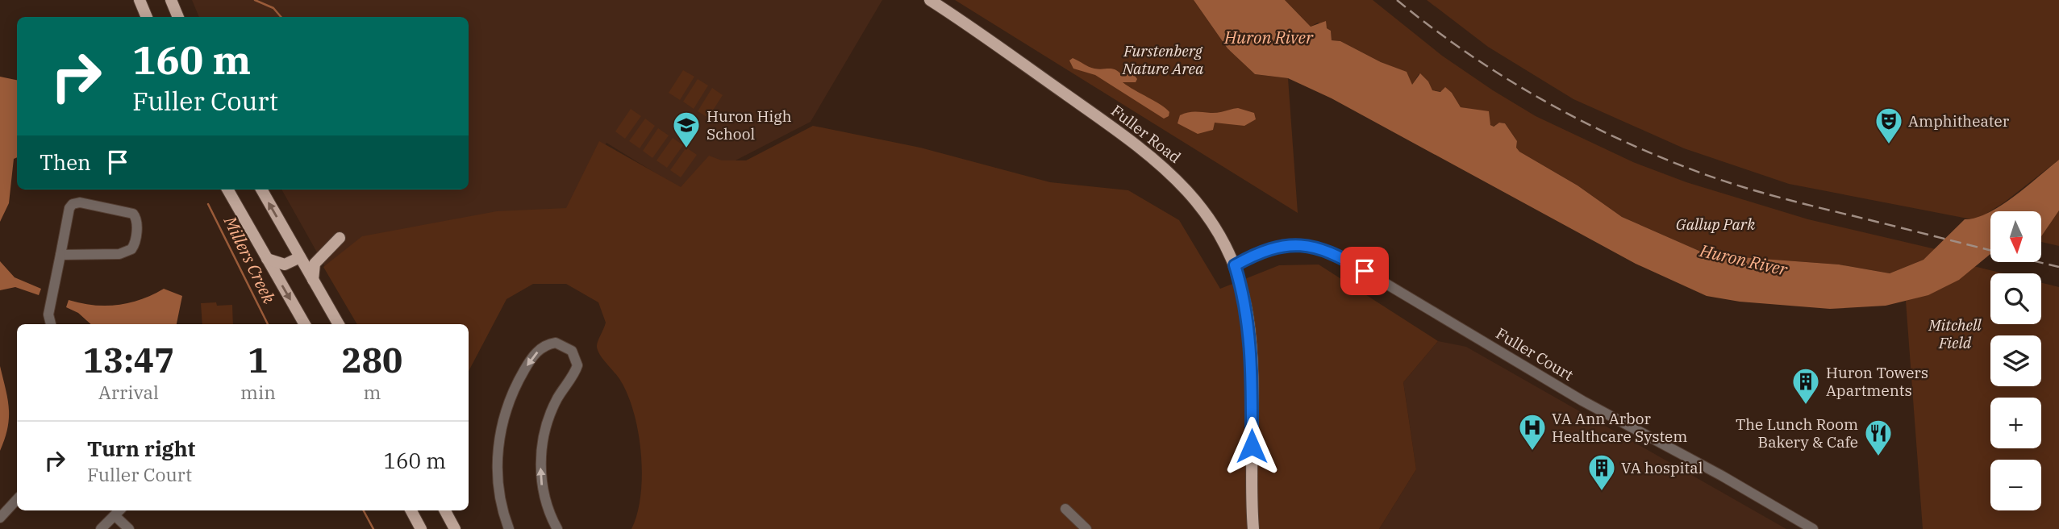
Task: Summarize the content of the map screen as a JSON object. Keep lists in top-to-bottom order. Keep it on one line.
{"streets":{"main road":["Fuller Road"],"street":["Fuller Court"]},"crossings":[["Fuller Road","Fuller Court"]],"water":["Huron River","Millers Creek"],"parks":["Furstenberg Nature Area","Gallup Park","Mitchell Field"],"places":{"theatre":["Amphitheater"],"school or university":["Huron High School"],"building":["Huron Towers Apartments","VA hospital"],"hospital":["VA Ann Arbor Healthcare System"],"restaurant":["The Lunch Room Bakery & Cafe"]},"north":"bottom","page":{"turn":["160 m","Fuller Court"],"then":"Then","map_buttons":["+","−"],"eta":["13:47","Arrival","1","min","280","m"],"list":[{"name":"Turn right","note":"Fuller Court","value":"160 m"}]}}
